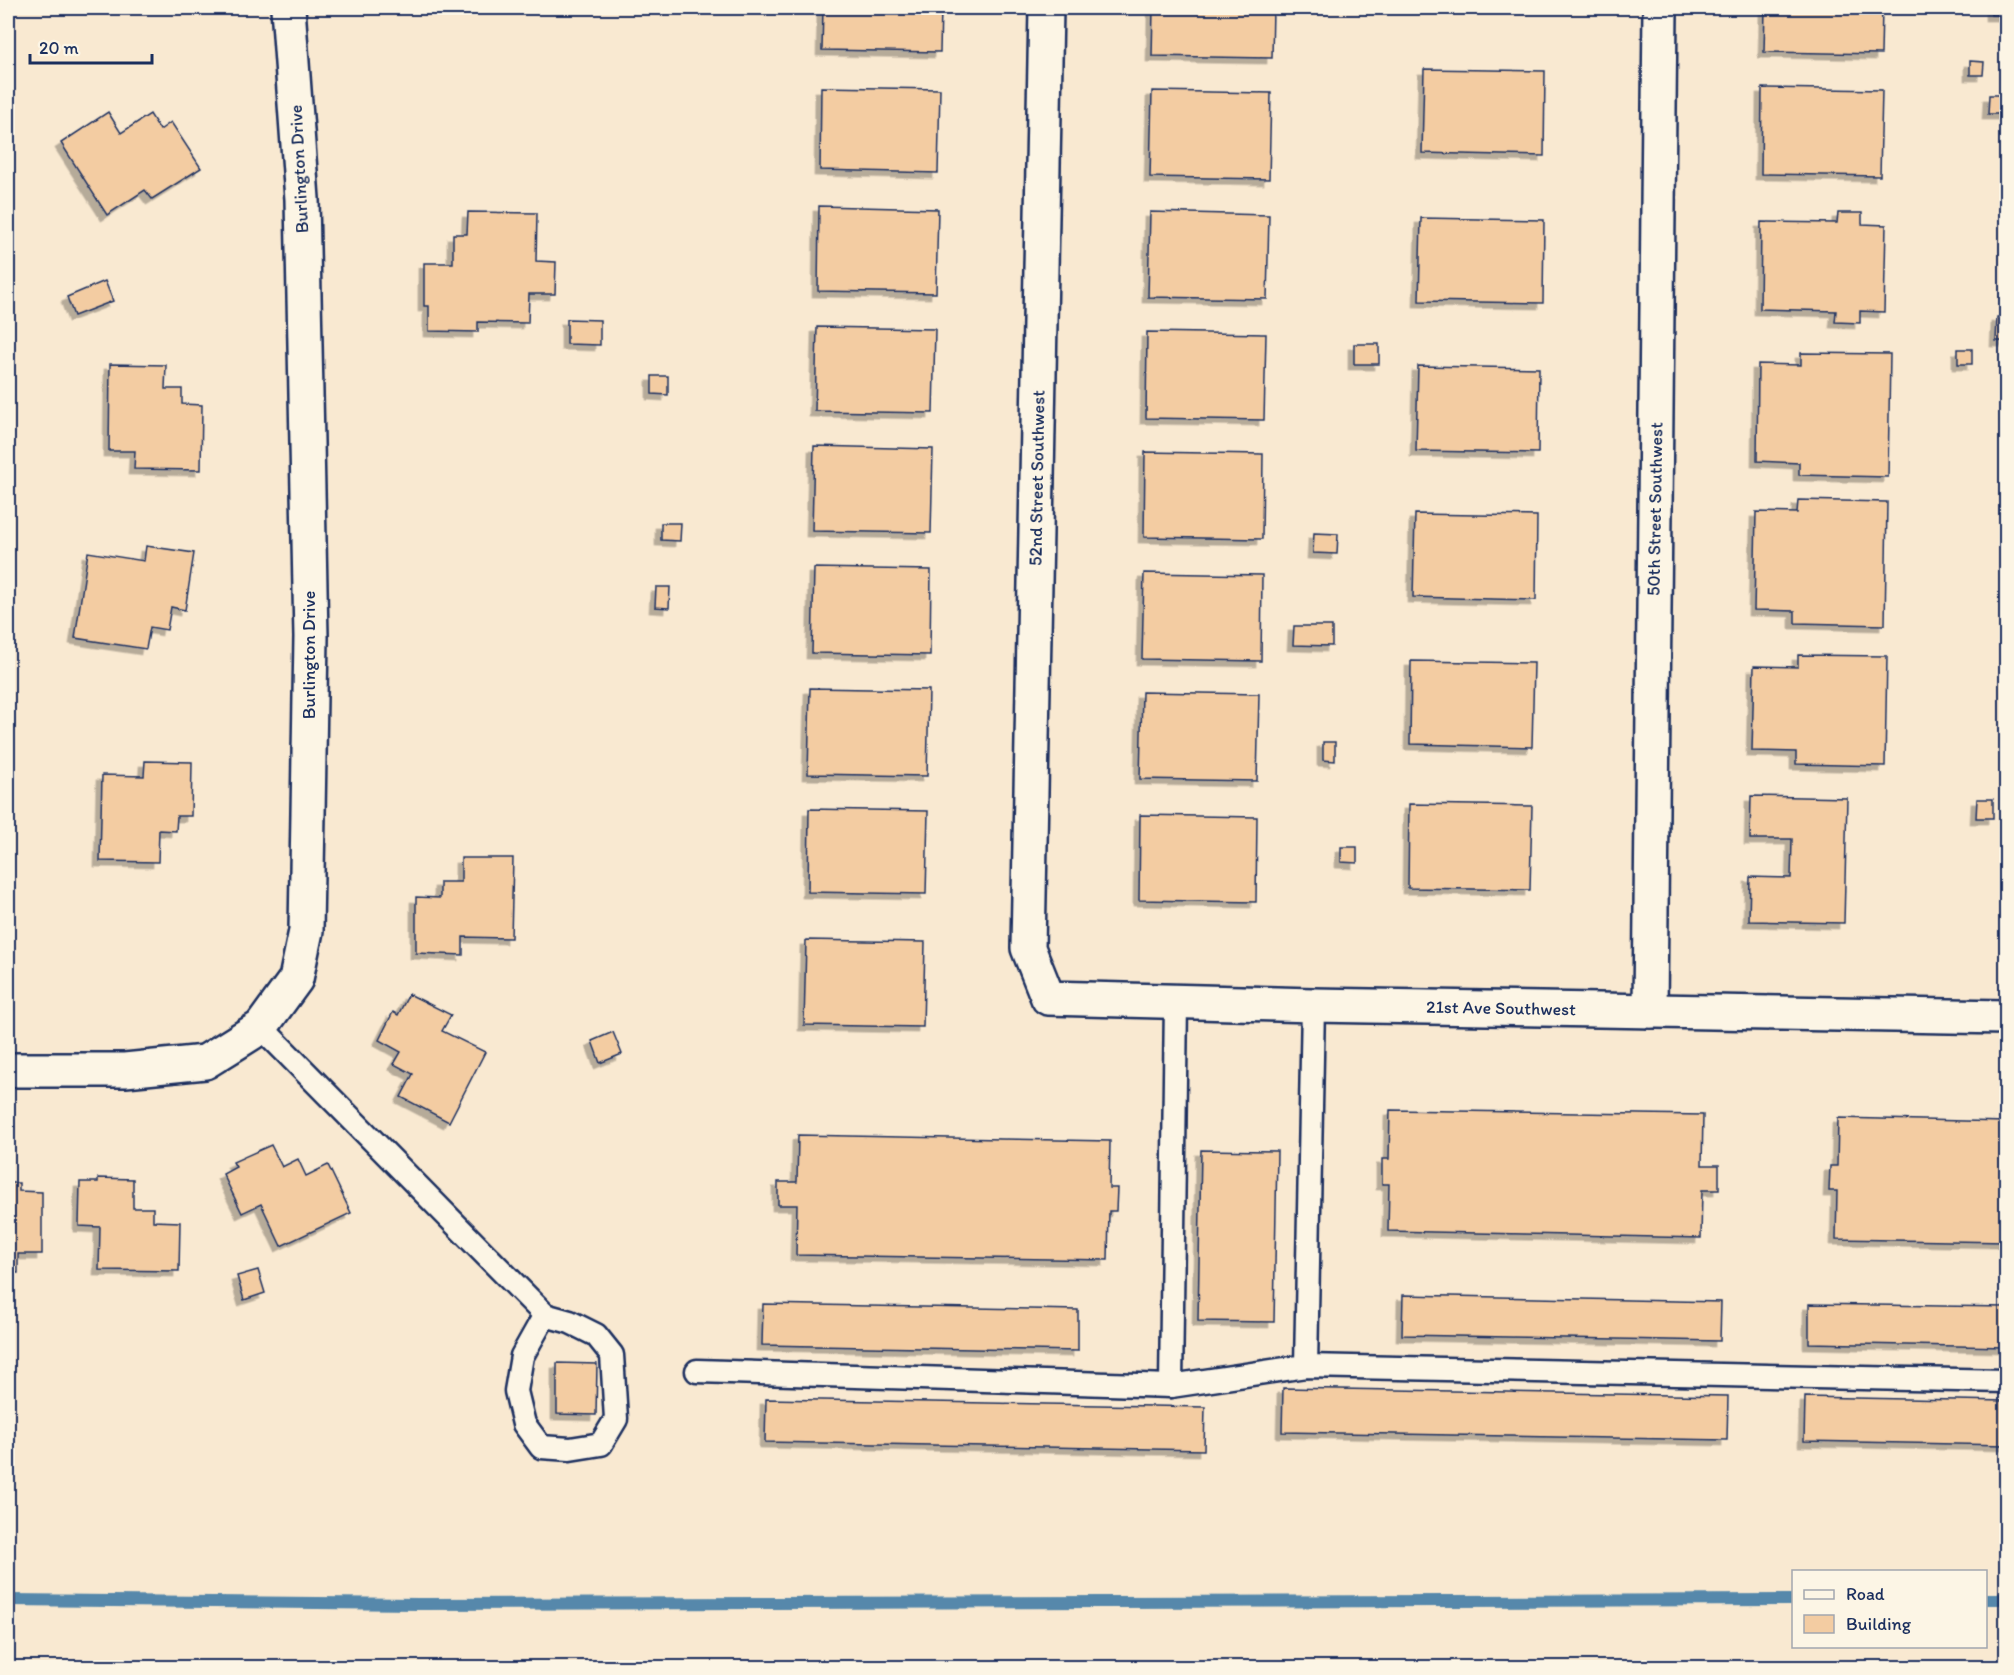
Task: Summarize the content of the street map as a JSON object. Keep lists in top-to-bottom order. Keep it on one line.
{"streets":{"street":["Burlington Drive","52nd Street Southwest","50th Street Southwest","21st Ave Southwest"]},"crossings":[["52nd Street Southwest","21st Ave Southwest"],["50th Street Southwest","21st Ave Southwest"]],"legend":["Road","Building"],"scale_bar":"20 m"}
